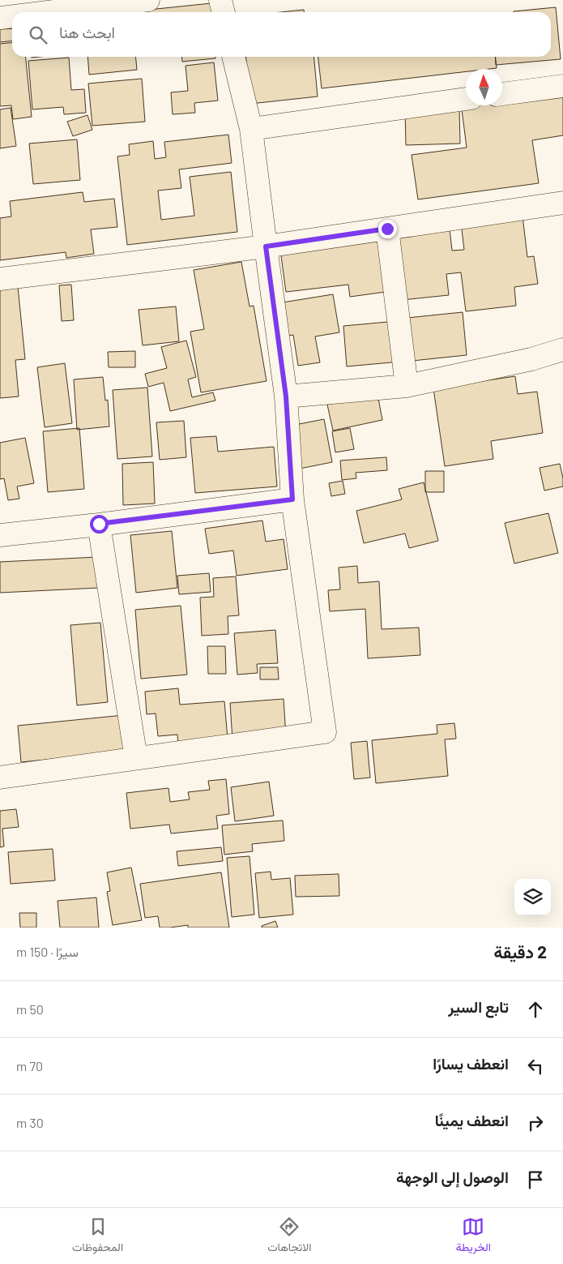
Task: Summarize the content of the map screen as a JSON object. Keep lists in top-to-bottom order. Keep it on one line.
{"north":"top","page":{"search":"ابحث هنا","heading":["2 دقيقة","سيرًا · 150 m"],"list":[["تابع السير","50 m"],["انعطف يسارًا","70 m"],["انعطف يمينًا","30 m"],"الوصول إلى الوجهة"],"nav":["الخريطة","الاتجاهات","المحفوظات"]}}
